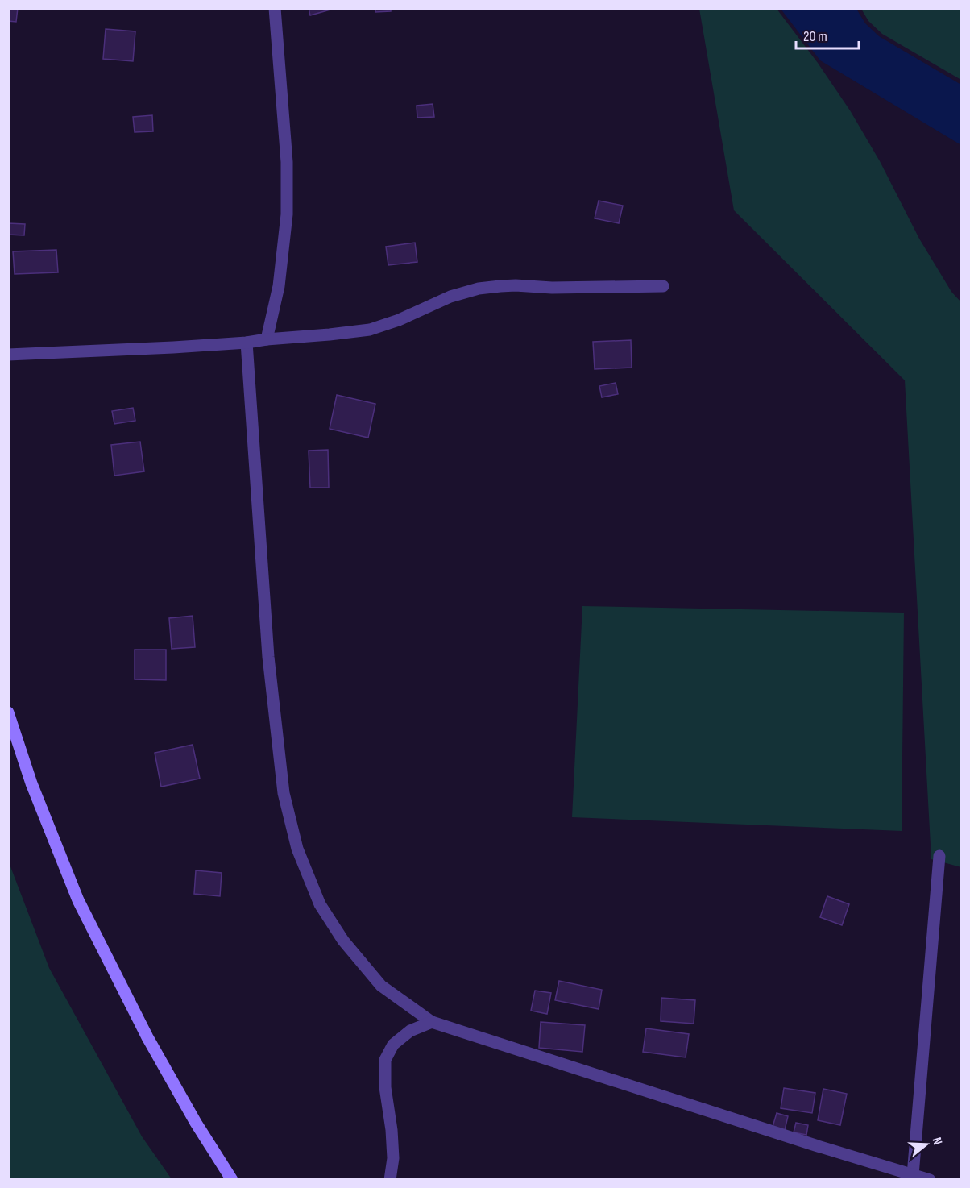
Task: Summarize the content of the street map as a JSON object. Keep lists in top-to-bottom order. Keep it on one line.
{"scale_bar":"20 m","north":"right"}
